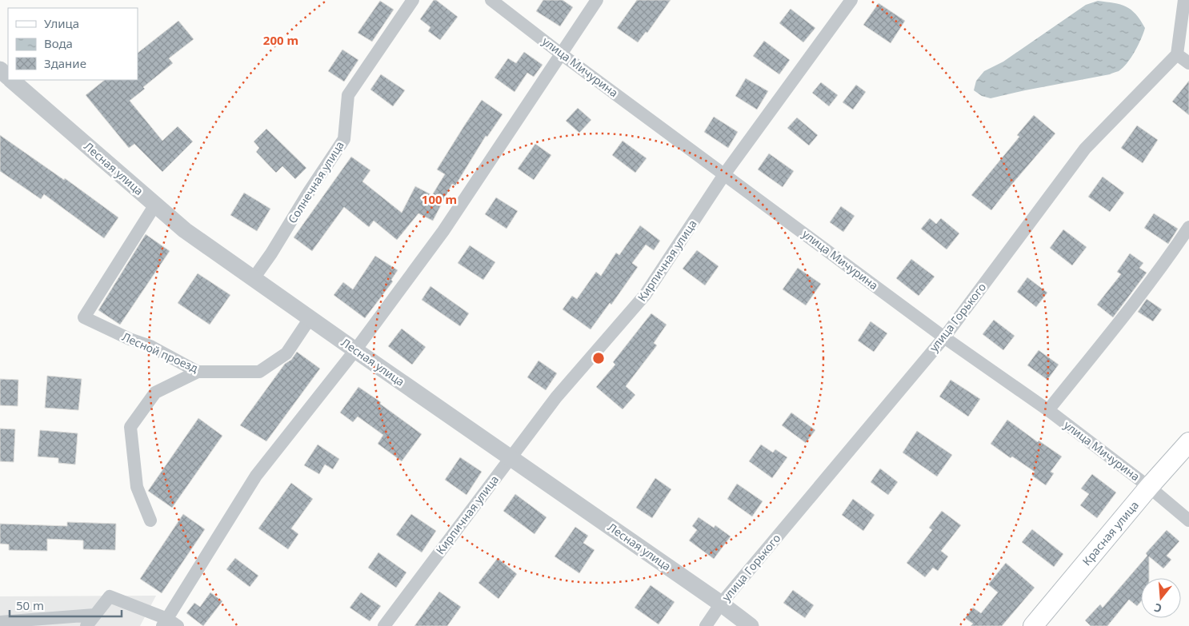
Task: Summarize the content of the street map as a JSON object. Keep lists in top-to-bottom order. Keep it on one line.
{"streets":{"main road":["Красная улица"],"street":["улица Мичурина","Лесная улица","Солнечная улица","Кирпичная улица","улица Горького","Лесной проезд"]},"crossings":[["улица Мичурина","Кирпичная улица"],["улица Мичурина","улица Горького"],["улица Мичурина","Красная улица"],["Лесная улица","Солнечная улица"],["Лесная улица","Кирпичная улица"],["Лесная улица","улица Горького"],["Лесная улица","Лесной проезд"]],"legend":["Улица","Вода","Здание"],"scale_bar":"50 m","north":"bottom","rings":["200 m","100 m"]}
